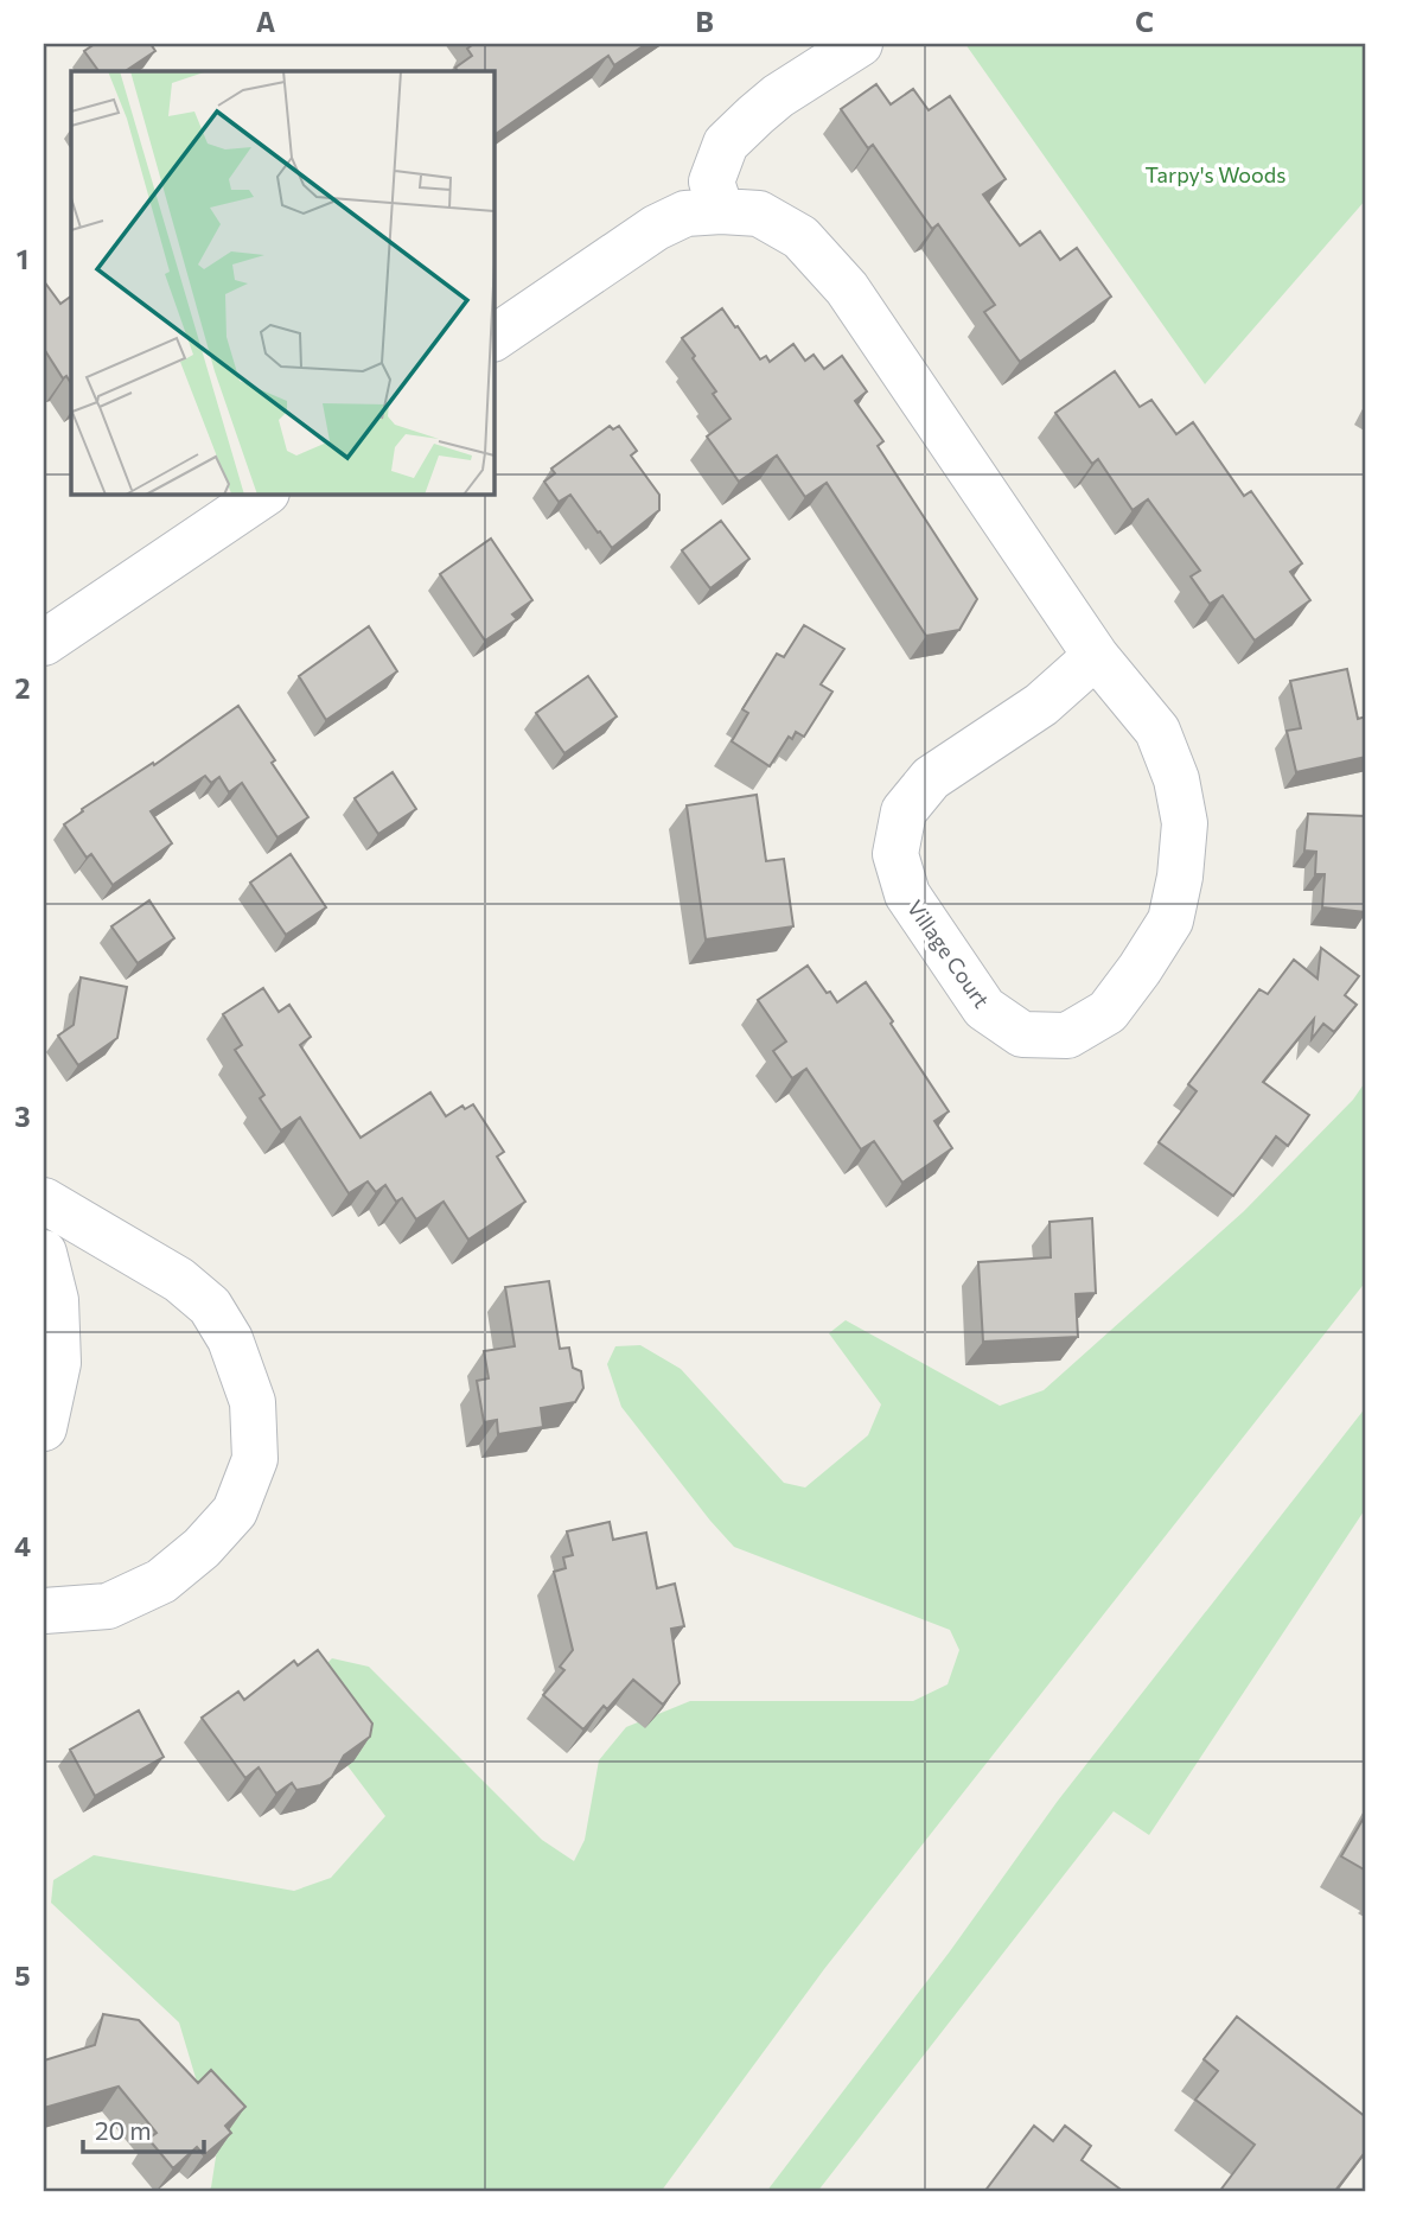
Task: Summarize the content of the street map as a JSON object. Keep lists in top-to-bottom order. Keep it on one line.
{"streets":{"street":["Village Court"]},"parks":["Tarpy's Woods"],"scale_bar":"20 m","grid":{"columns":["A","B","C"],"rows":["1","2","3","4","5"]}}
